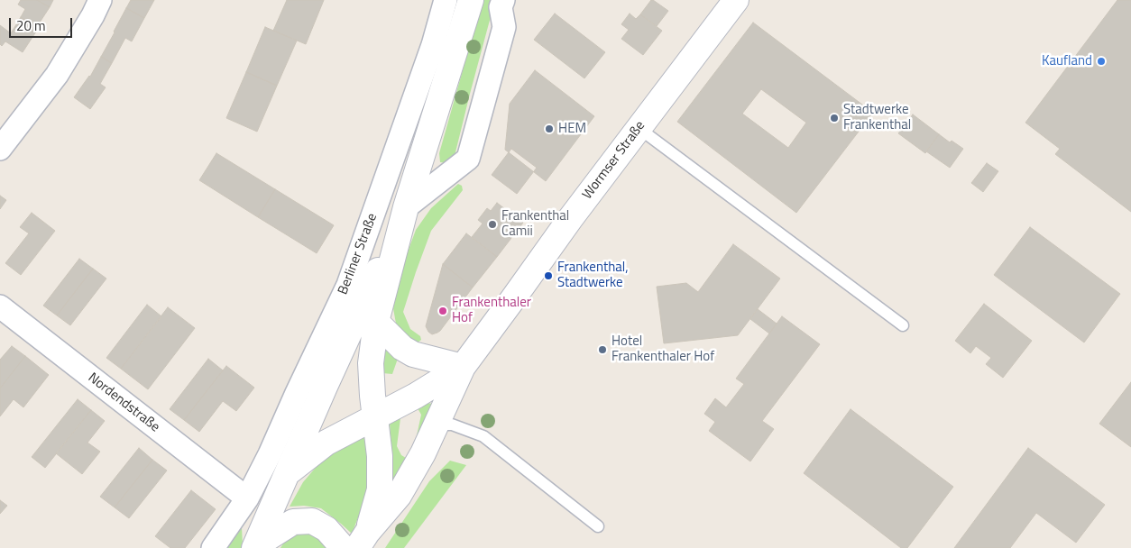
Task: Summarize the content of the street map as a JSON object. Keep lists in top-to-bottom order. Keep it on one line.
{"streets":{"main road":["Wormser Straße","Berliner Straße"],"street":["Nordendstraße"]},"crossings":[["Wormser Straße","Berliner Straße"],["Berliner Straße","Nordendstraße"]],"places":["Kaufland","Stadtwerke Frankenthal","HEM","Frankenthal Camii","Frankenthal, Stadtwerke","Frankenthaler Hof","Hotel Frankenthaler Hof"],"scale_bar":"20 m"}
